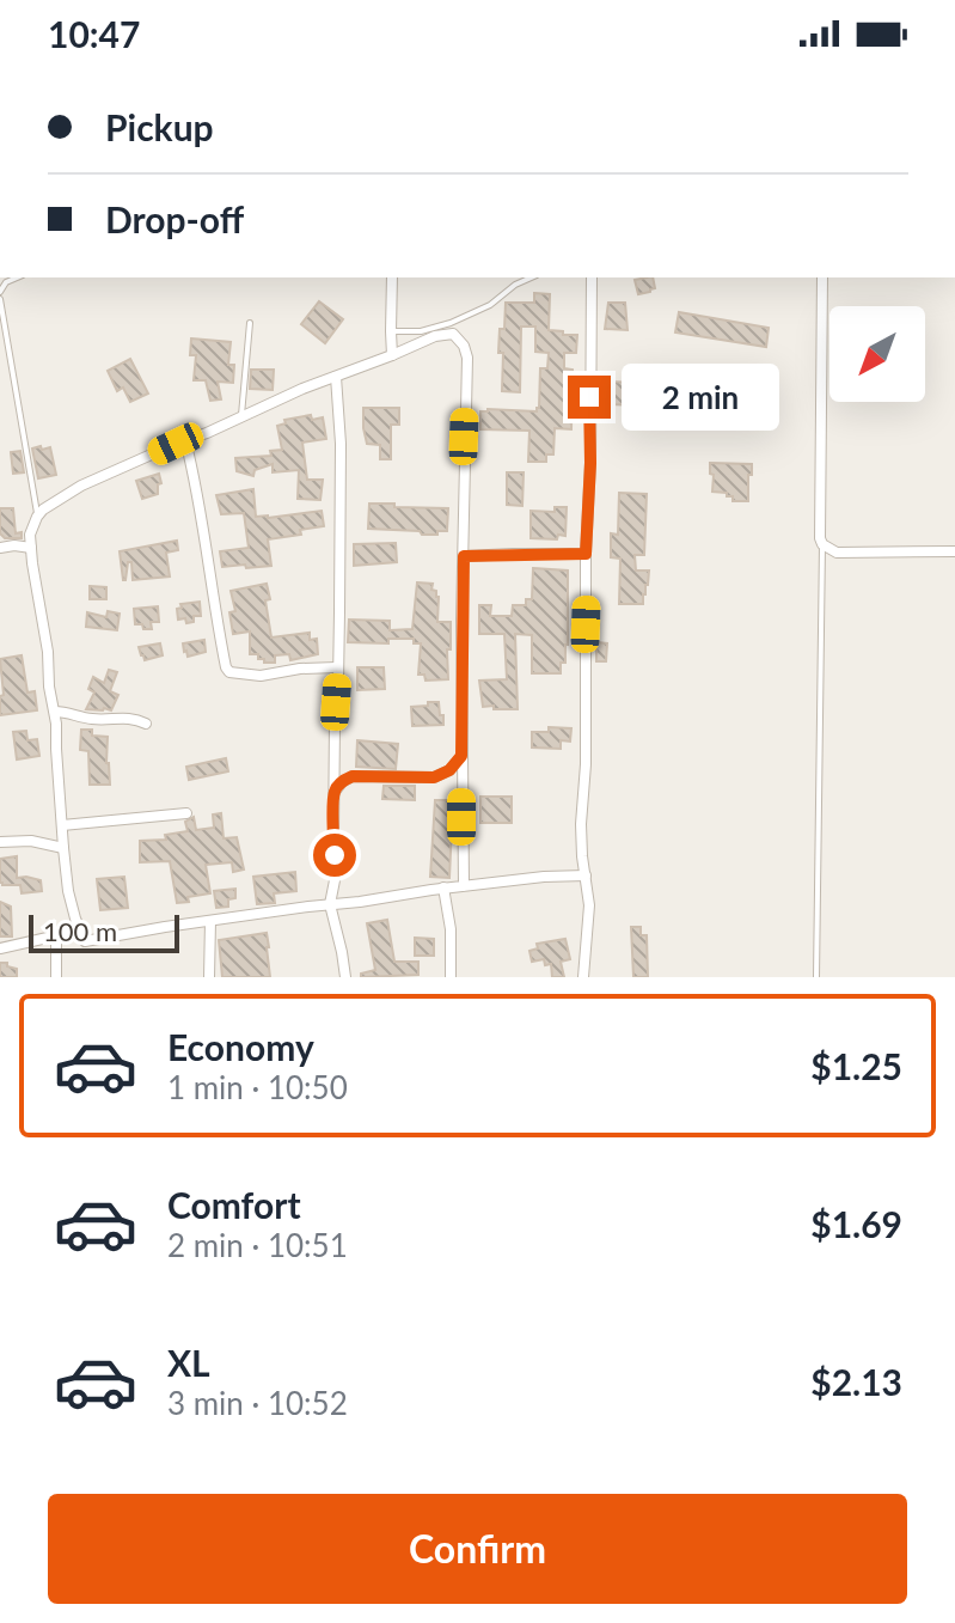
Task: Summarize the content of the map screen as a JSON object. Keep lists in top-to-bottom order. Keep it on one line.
{"scale_bar":"100 m","north":"bottom left","page":{"status":"10:47","banner":["Pickup","Drop-off"],"bubble":"2 min","scale":"100 m","list":[{"name":"Economy","note":"1 min · 10:50","value":"$1.25"},{"name":"Comfort","note":"2 min · 10:51","value":"$1.69"},{"name":"XL","note":"3 min · 10:52","value":"$2.13"}],"buttons":"Confirm"}}
